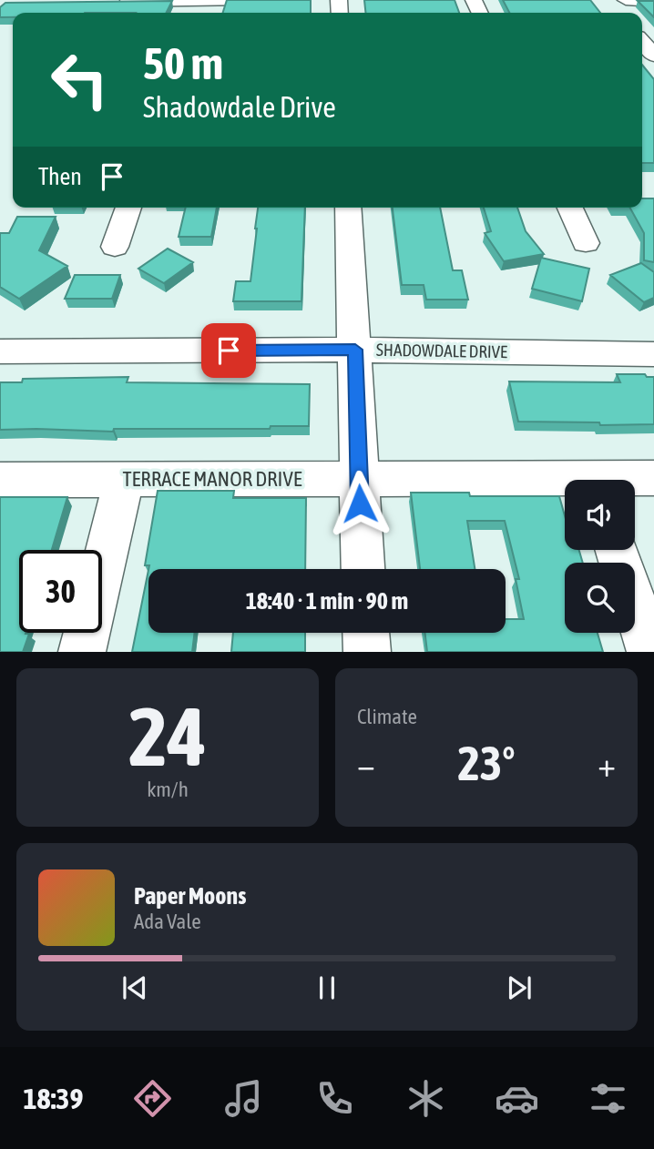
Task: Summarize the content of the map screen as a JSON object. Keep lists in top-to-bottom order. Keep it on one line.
{"streets":{"street":["SHADOWDALE DRIVE","TERRACE MANOR DRIVE"]},"page":{"turn":["50 m","Shadowdale Drive"],"then":"Then","limit":"30","trip":"18:40 · 1 min · 90 m","tile":[["24","km/h"],"Climate"],"heat":["−","23°","+"],"song":["Paper Moons","Ada Vale"],"tabs":"18:39"}}
